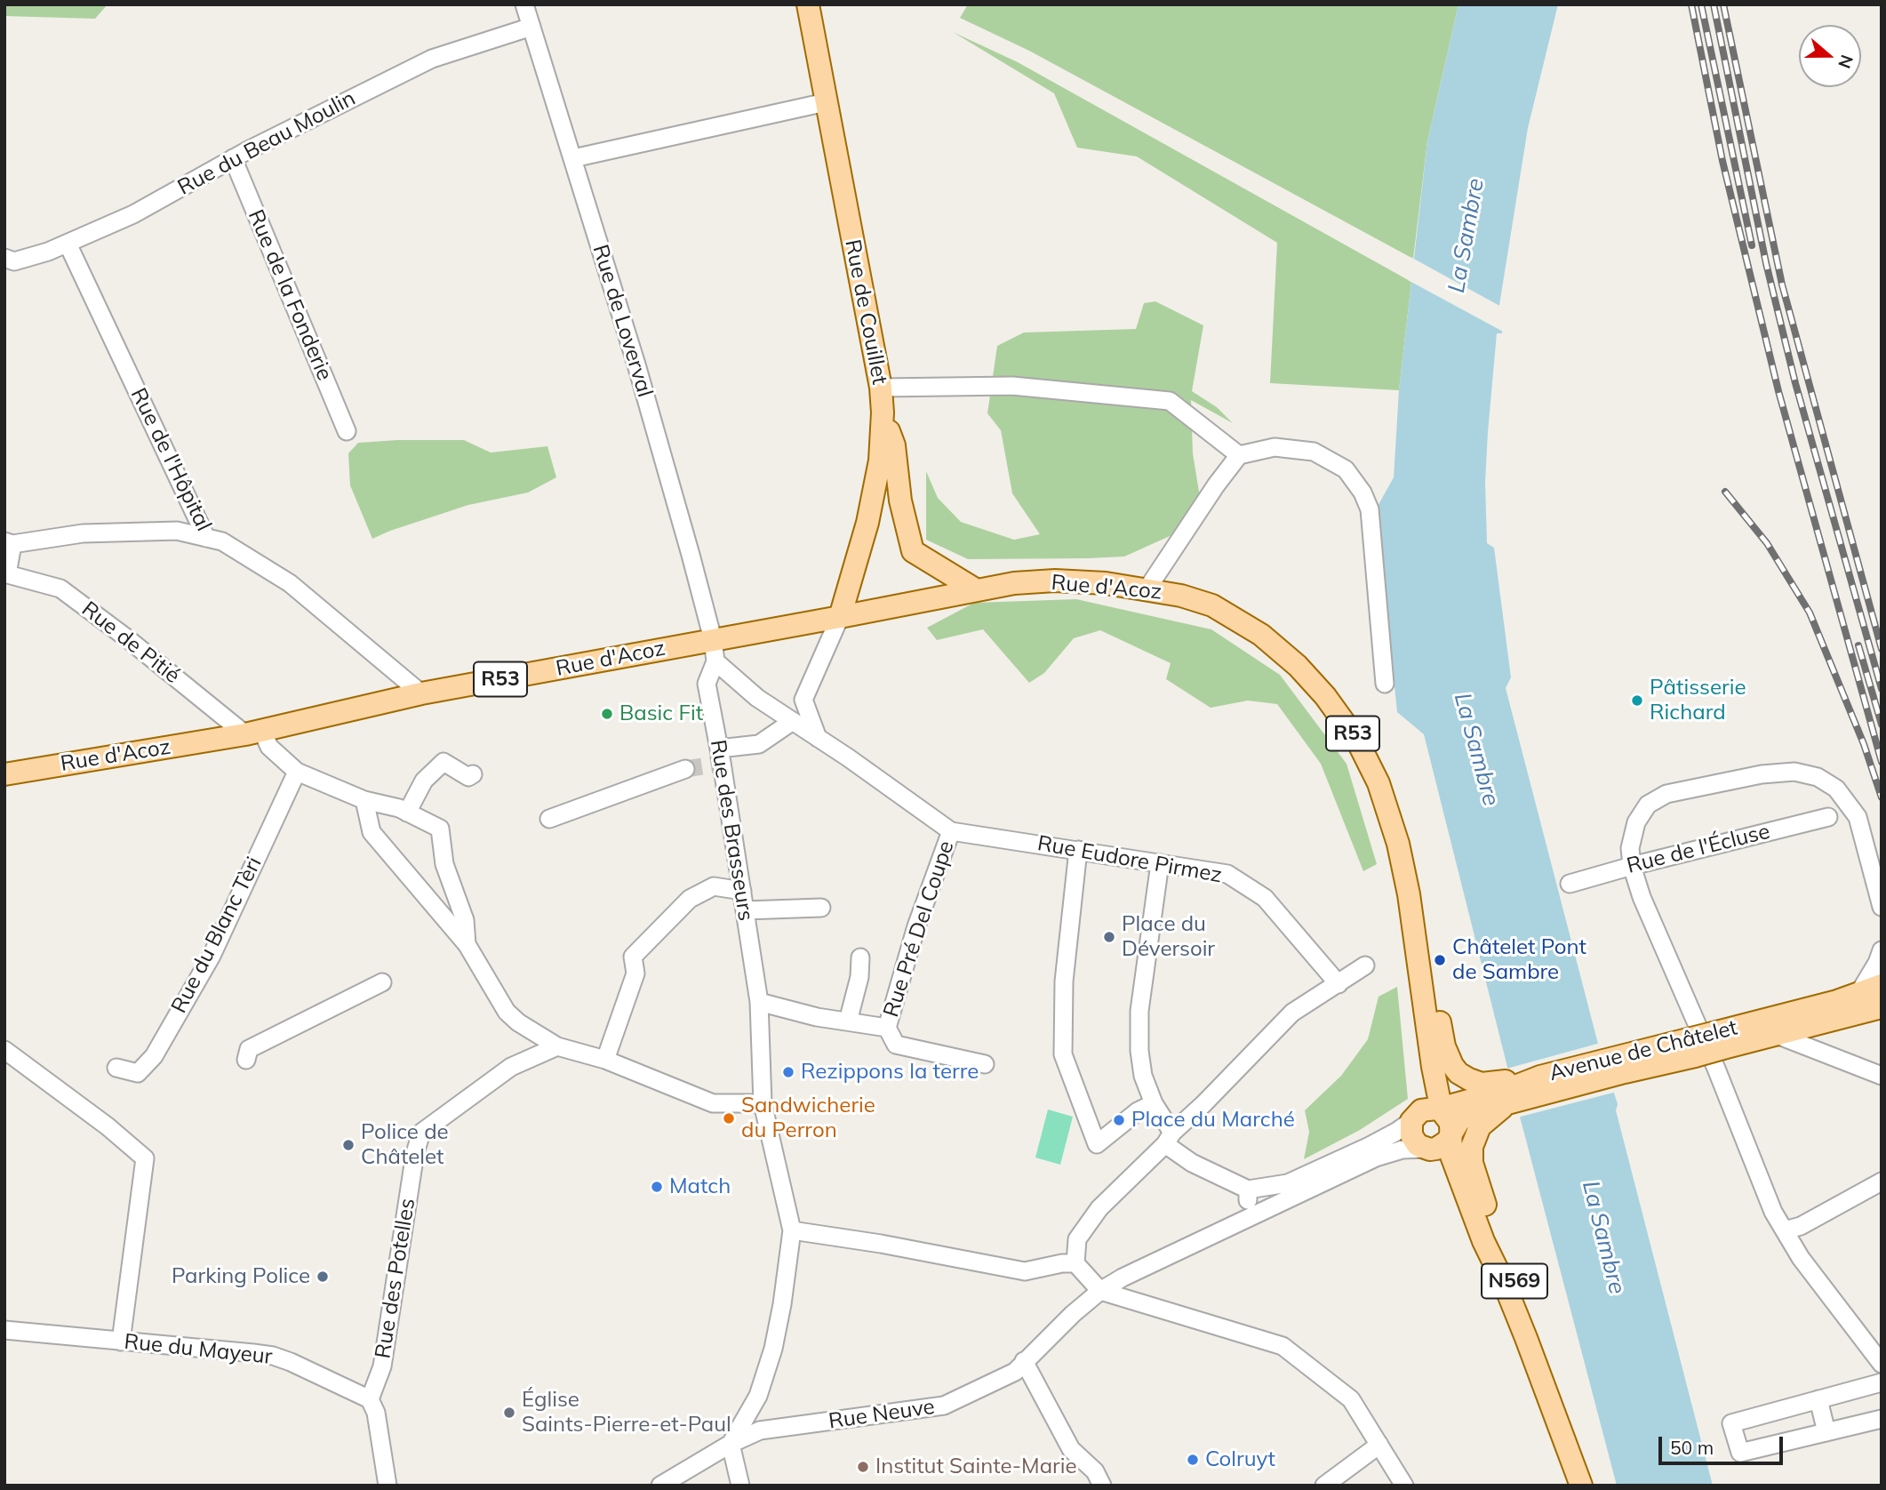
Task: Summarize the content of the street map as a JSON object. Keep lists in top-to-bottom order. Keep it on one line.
{"streets":{"main road":["Rue de Couillet","Rue d'Acoz","R53","Avenue de Châtelet","N569"],"street":["Rue du Beau Moulin","Rue de la Fonderie","Rue de Loverval","Rue de l'Hôpital","Rue de Pitié","Rue des Brasseurs","Rue de l'Écluse","Rue Eudore Pirmez","Rue Pré Del Coupe","Rue du Blanc Tèri","Rue des Potelles","Rue du Mayeur","Rue Neuve"]},"crossings":[["Rue du Beau Moulin","Rue de la Fonderie"],["Rue du Beau Moulin","Rue de Loverval"],["Rue du Beau Moulin","Rue de l'Hôpital"],["Rue de Couillet","Rue d'Acoz"],["Rue de Loverval","Rue d'Acoz"],["Rue de Loverval","Rue des Brasseurs"],["Rue de l'Hôpital","Rue d'Acoz"],["Rue d'Acoz","Rue de Pitié"],["Rue d'Acoz","R53"],["Rue d'Acoz","N569"],["Rue de Pitié","Rue du Blanc Tèri"],["R53","Avenue de Châtelet"],["R53","N569"],["Rue Eudore Pirmez","Rue Pré Del Coupe"],["Avenue de Châtelet","N569"],["Rue des Potelles","Rue du Mayeur"]],"water":["La Sambre"],"places":["Pâtisserie Richard","Basic Fit","Place du Déversoir","Châtelet Pont de Sambre","Rezippons la terre","Sandwicherie du Perron","Place du Marché","Police de Châtelet","Match","Parking Police","Église Saints-Pierre-et-Paul","Colruyt","Institut Sainte-Marie"],"scale_bar":"50 m","north":"right"}
